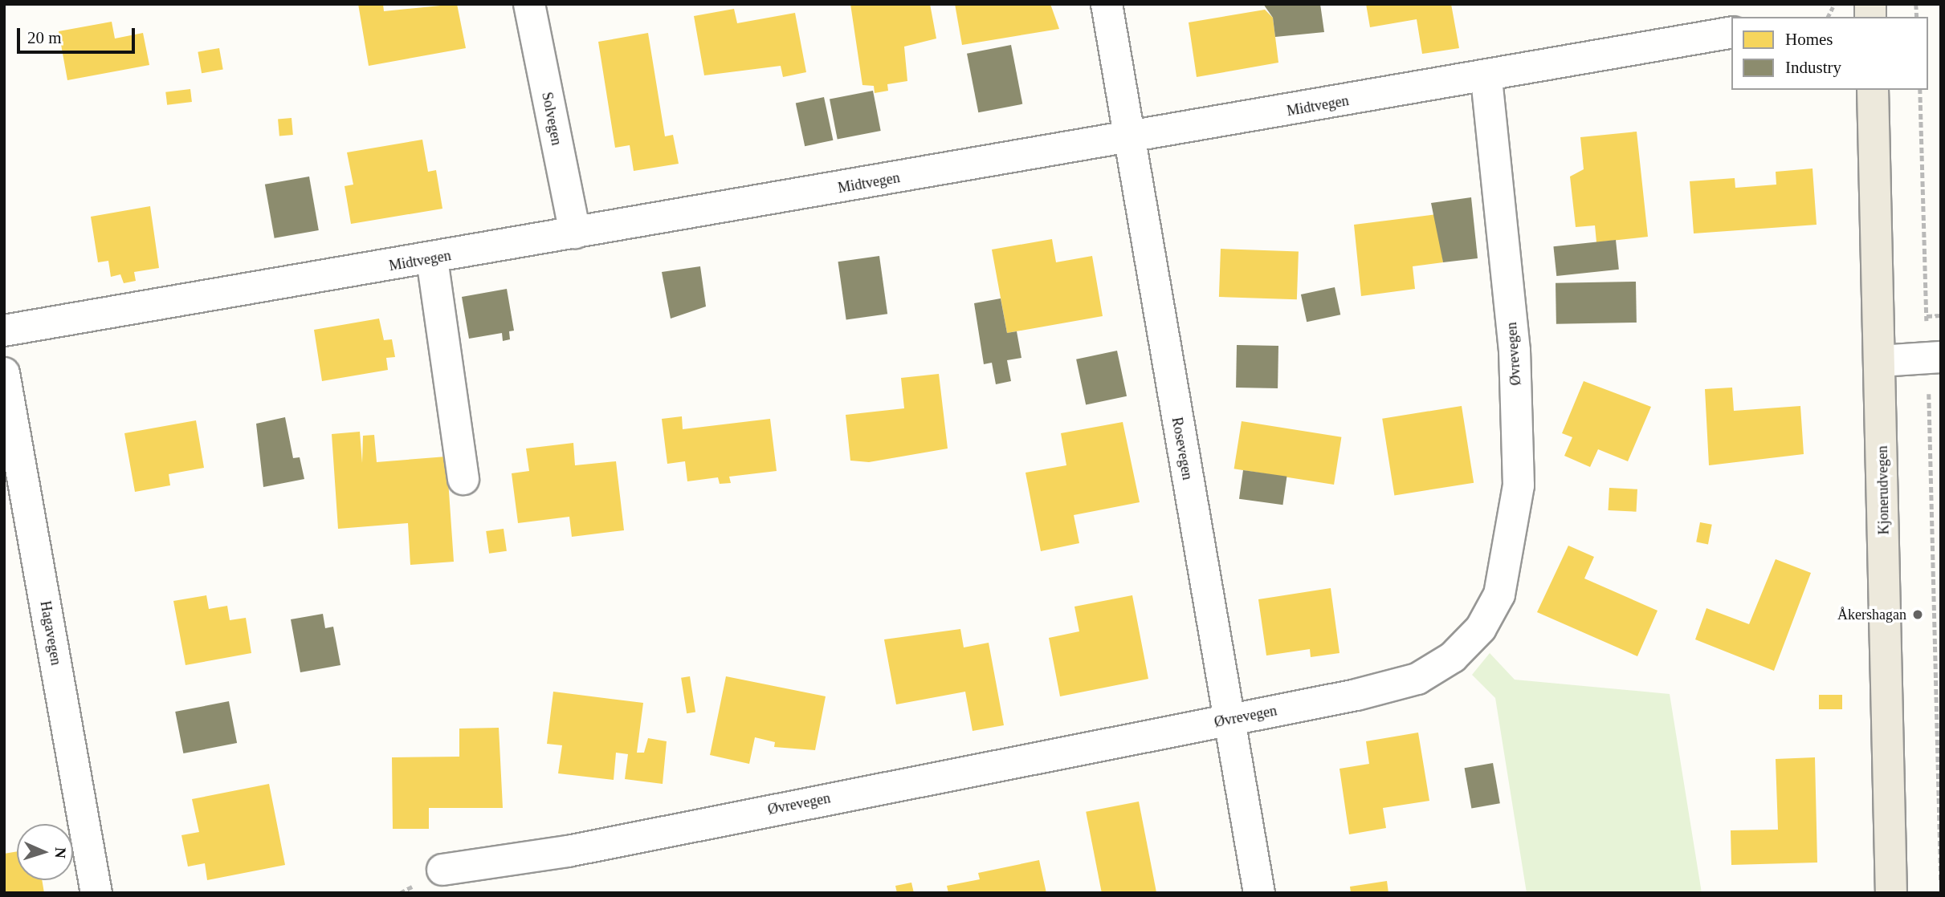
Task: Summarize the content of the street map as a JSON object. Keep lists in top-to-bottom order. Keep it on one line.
{"streets":{"main road":["Kjonerudvegen"],"street":["Midtvegen","Solvegen","Øvrevegen","Rosevegen","Hagavegen"]},"crossings":[["Midtvegen","Solvegen"],["Midtvegen","Øvrevegen"],["Midtvegen","Rosevegen"],["Øvrevegen","Rosevegen"]],"places":["Åkershagan"],"legend":["Homes","Industry"],"scale_bar":"20 m","north":"right"}
